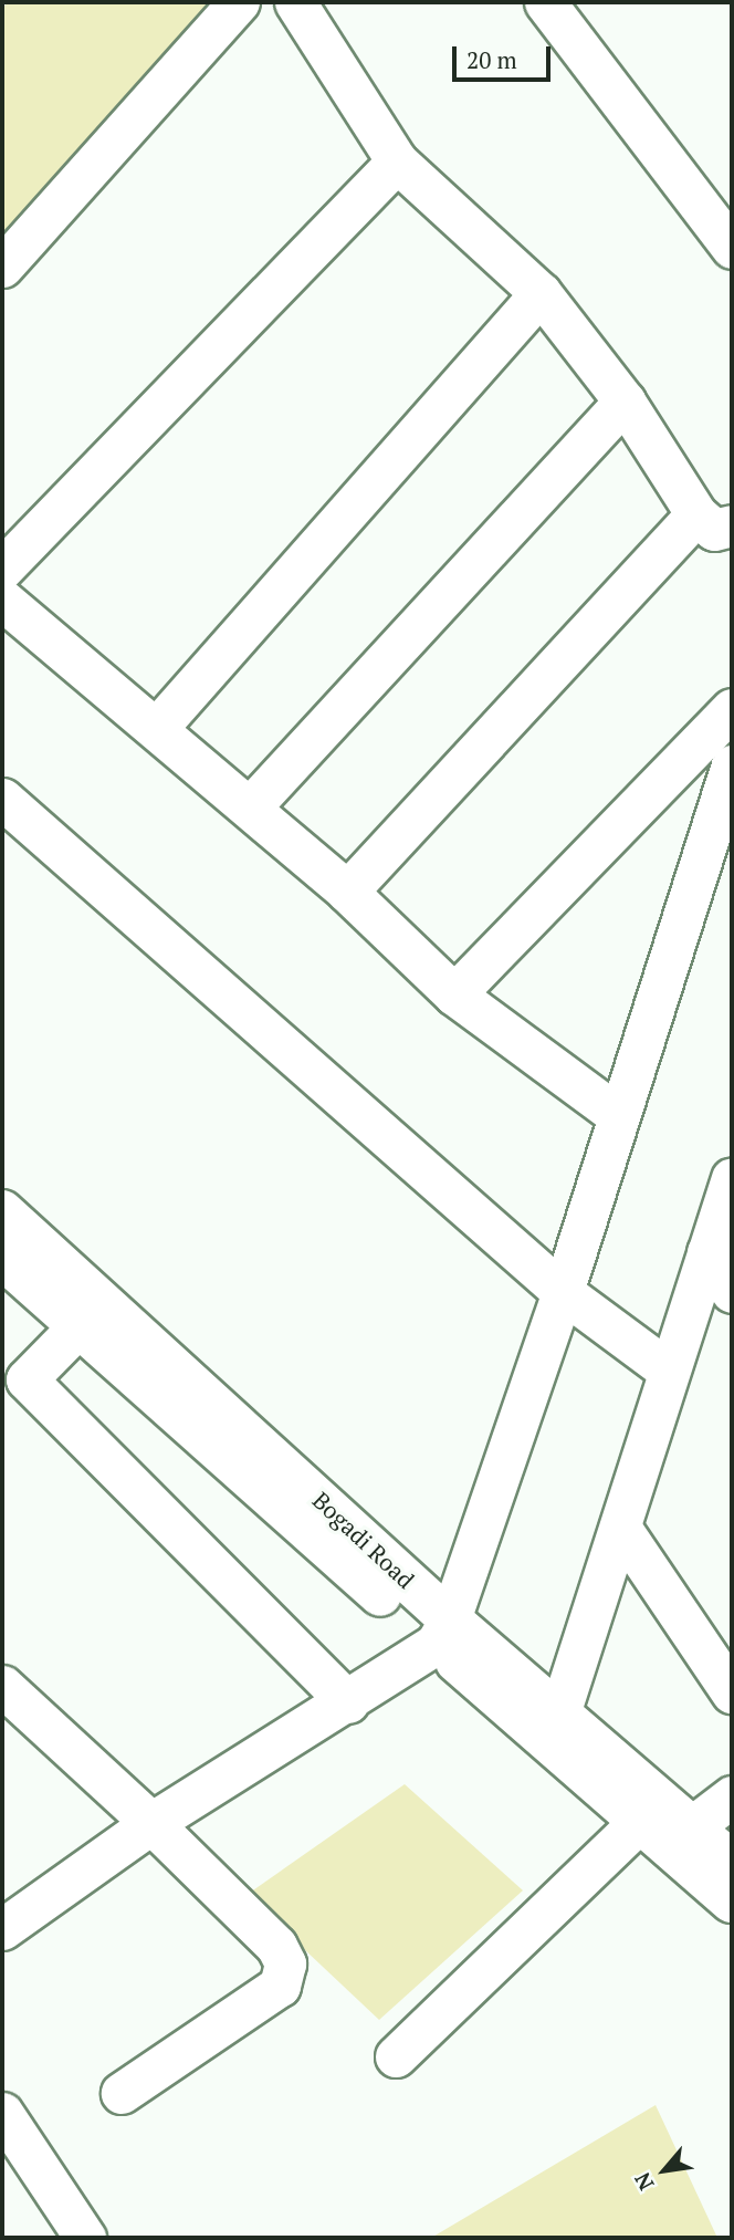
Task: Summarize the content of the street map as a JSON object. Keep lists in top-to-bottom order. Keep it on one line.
{"streets":{"main road":["Bogadi Road"]},"scale_bar":"20 m","north":"bottom left"}
